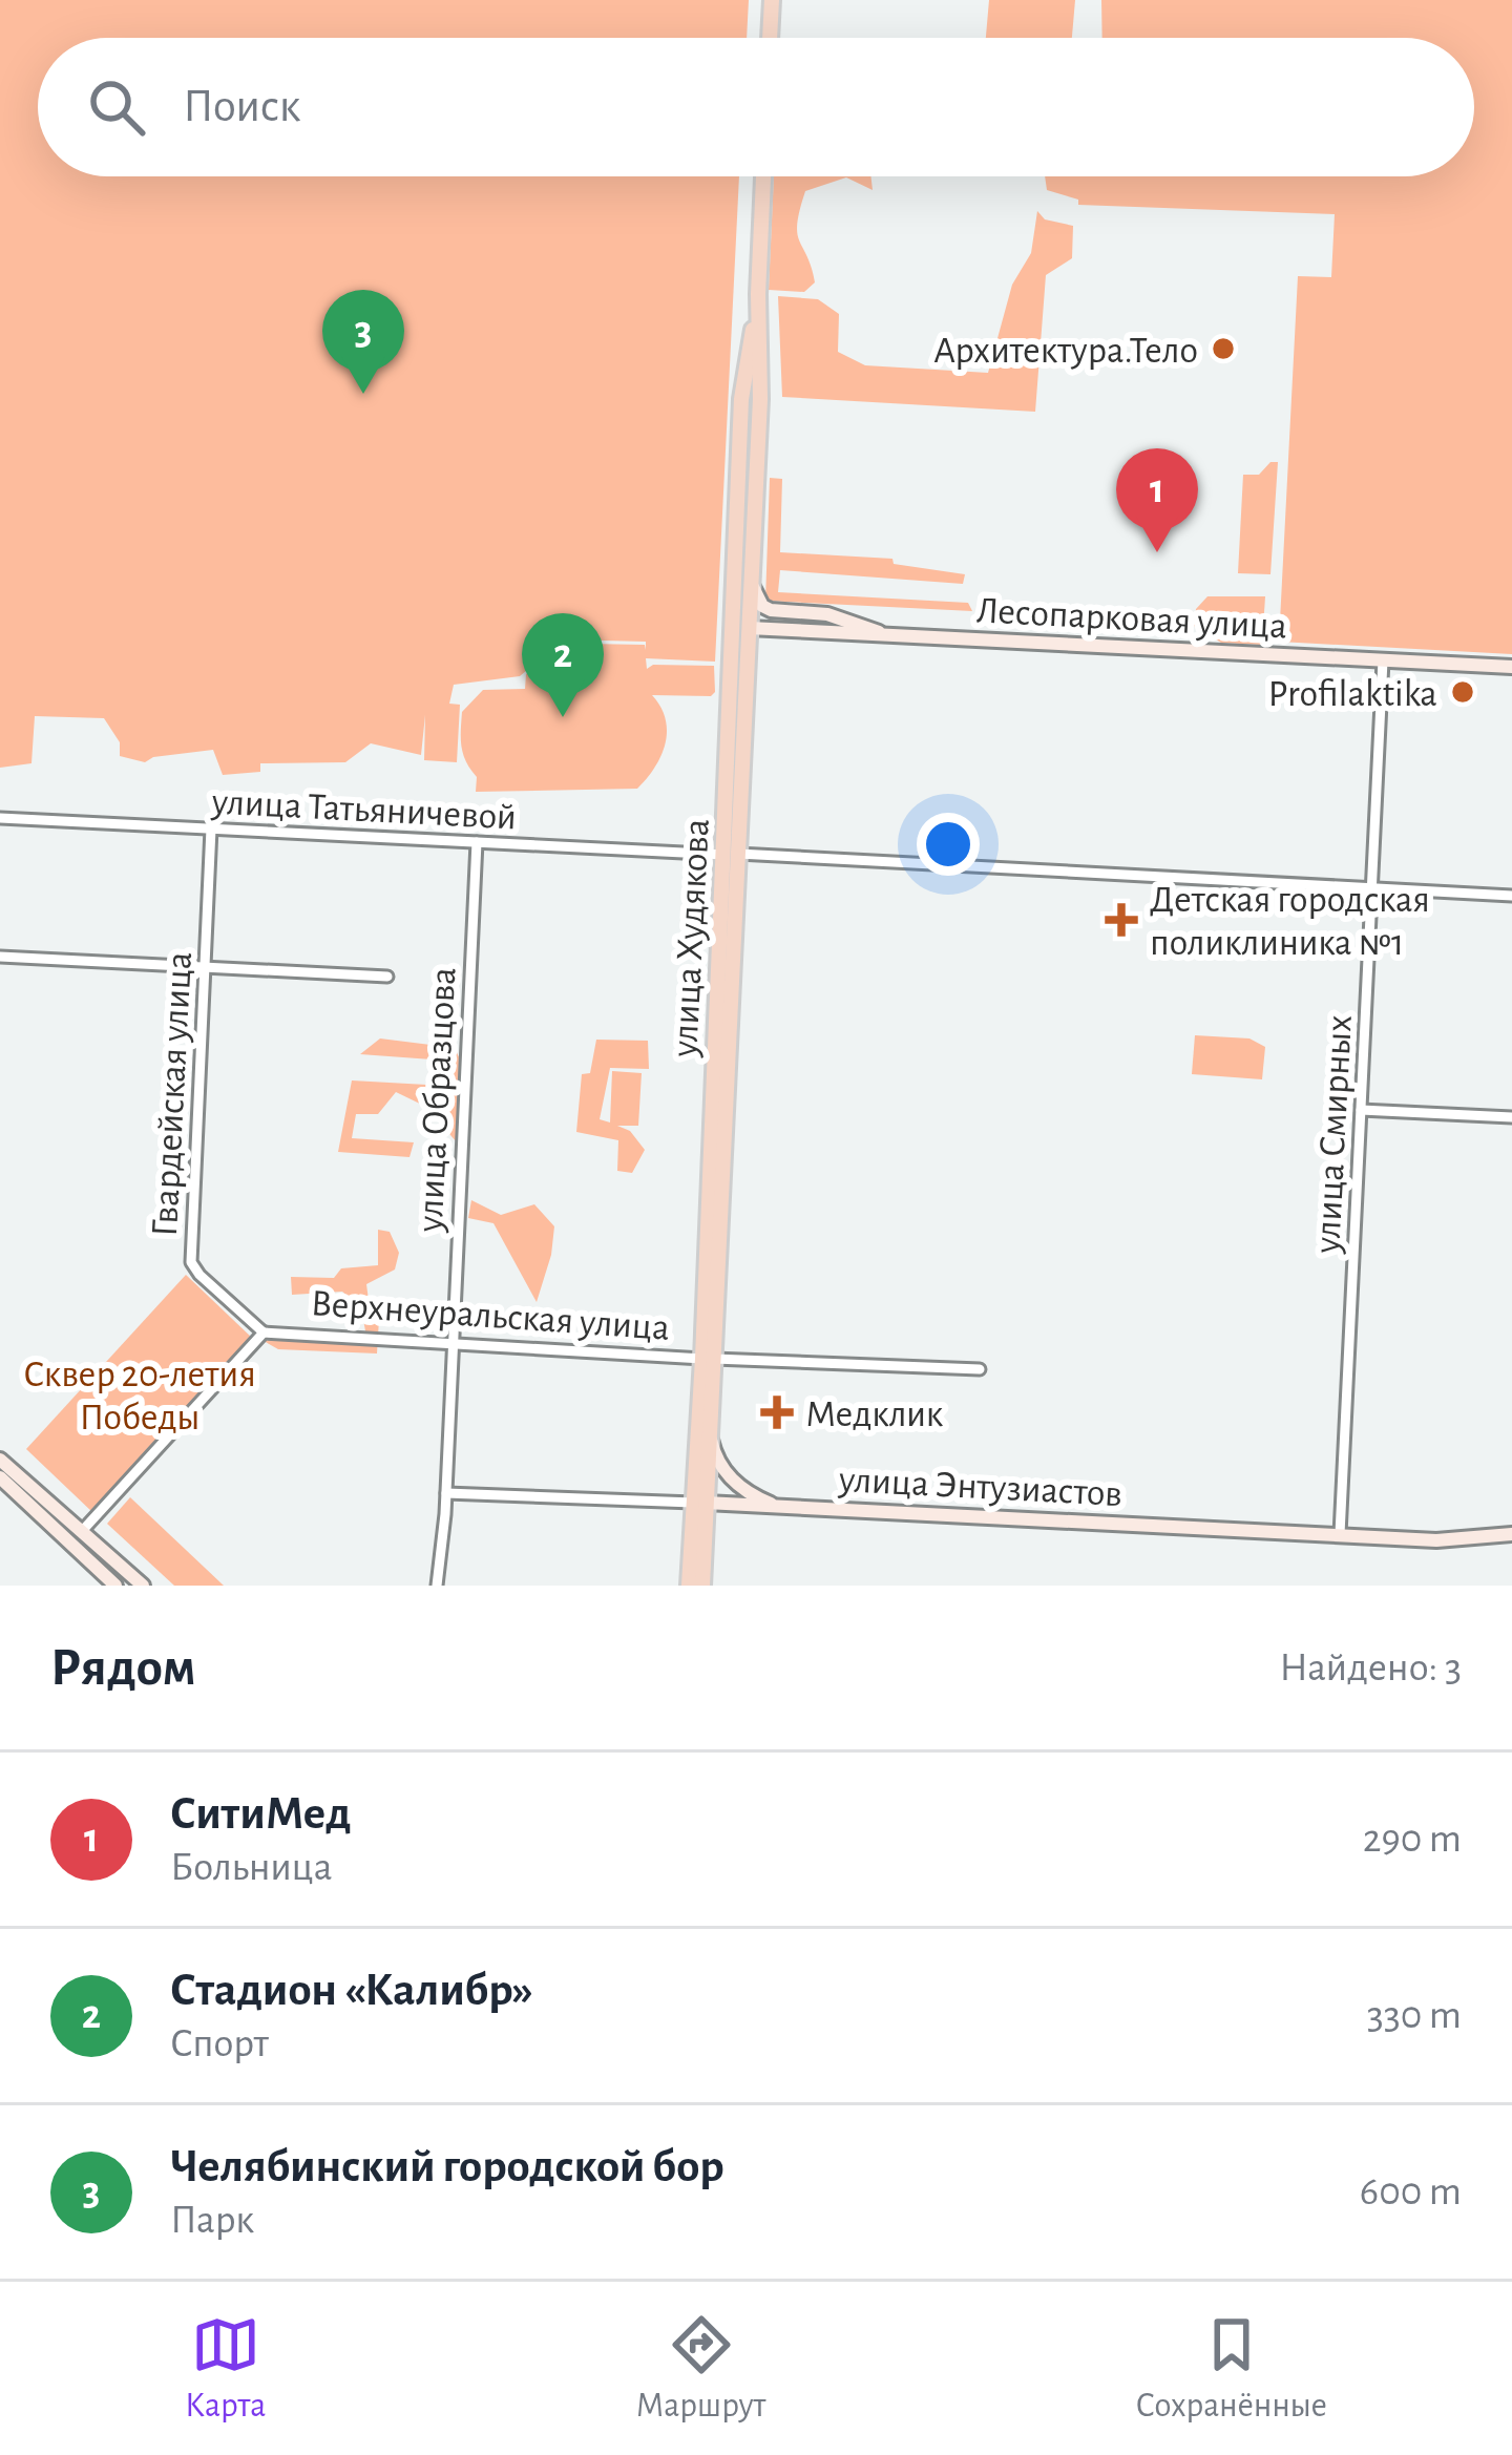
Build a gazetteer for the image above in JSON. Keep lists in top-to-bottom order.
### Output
{
  "streets": {
    "main road": ["Лесопарковая улица", "улица Худякова", "улица Энтузиастов"],
    "street": [
      "улица Татьяничевой",
      "Гвардейская улица",
      "улица Образцова",
      "улица Смирных",
      "Верхнеуральская улица"
    ]
  },
  "crossings": [
    ["Лесопарковая улица", "улица Худякова"],
    ["Лесопарковая улица", "улица Смирных"],
    ["улица Татьяничевой", "улица Худякова"],
    ["улица Татьяничевой", "Гвардейская улица"],
    ["улица Татьяничевой", "улица Образцова"],
    ["улица Татьяничевой", "улица Смирных"],
    ["улица Худякова", "Верхнеуральская улица"],
    ["улица Худякова", "улица Энтузиастов"],
    ["Гвардейская улица", "Верхнеуральская улица"],
    ["улица Образцова", "Верхнеуральская улица"],
    ["улица Образцова", "улица Энтузиастов"],
    ["улица Смирных", "улица Энтузиастов"]
  ],
  "parks": ["Сквер 20-летия Победы"],
  "places": {
    "other": ["Архитектура.Тело", "Profilaktika"],
    "health": ["Детская городская поликлиника №1", "Медклик"]
  },
  "page": {
    "search": "Поиск",
    "pins": ["3", "1", "2"],
    "heading": ["Рядом", "Найдено: 3"],
    "list": [
      {
        "mark": "1",
        "name": "СитиМед",
        "note": "Больница",
        "value": "290 m"
      },
      {
        "mark": "2",
        "name": "Стадион «Калибр»",
        "note": "Спорт",
        "value": "330 m"
      },
      {
        "mark": "3",
        "name": "Челябинский городской бор",
        "note": "Парк",
        "value": "600 m"
      }
    ],
    "nav": ["Карта", "Маршрут", "Сохранённые"]
  }
}
